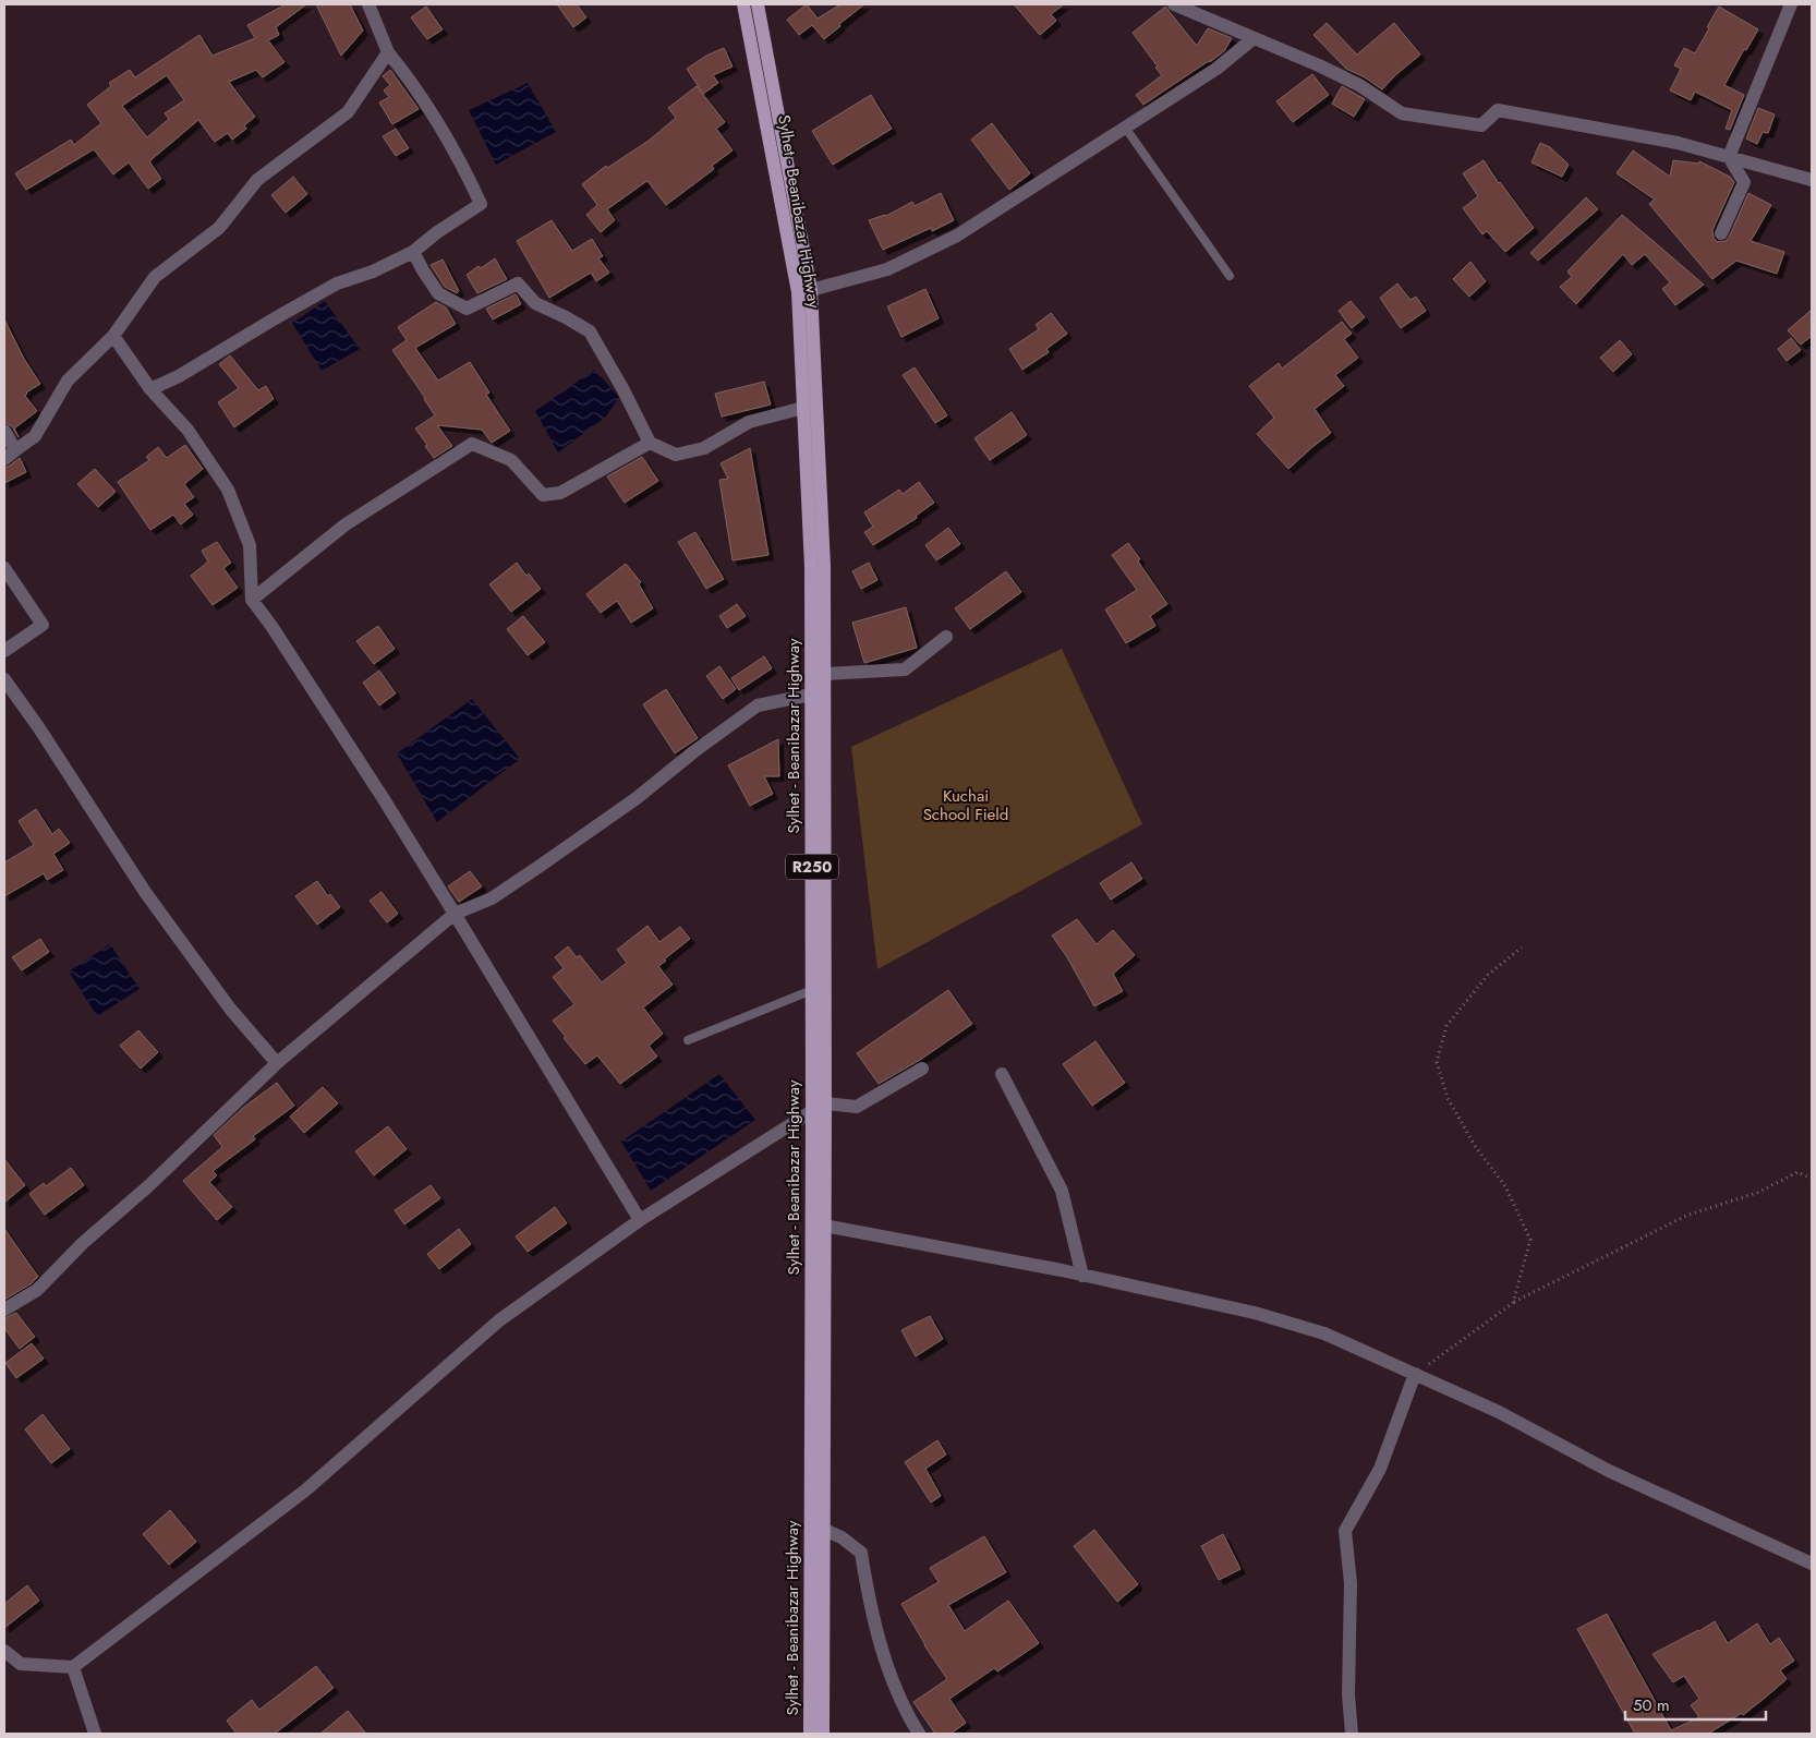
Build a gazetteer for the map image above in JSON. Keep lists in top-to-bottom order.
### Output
{
  "streets": {
    "main road": ["Sylhet - Beanibazar Highway", "R250"]
  },
  "parks": ["Kuchai School Field"],
  "scale_bar": "50 m"
}
